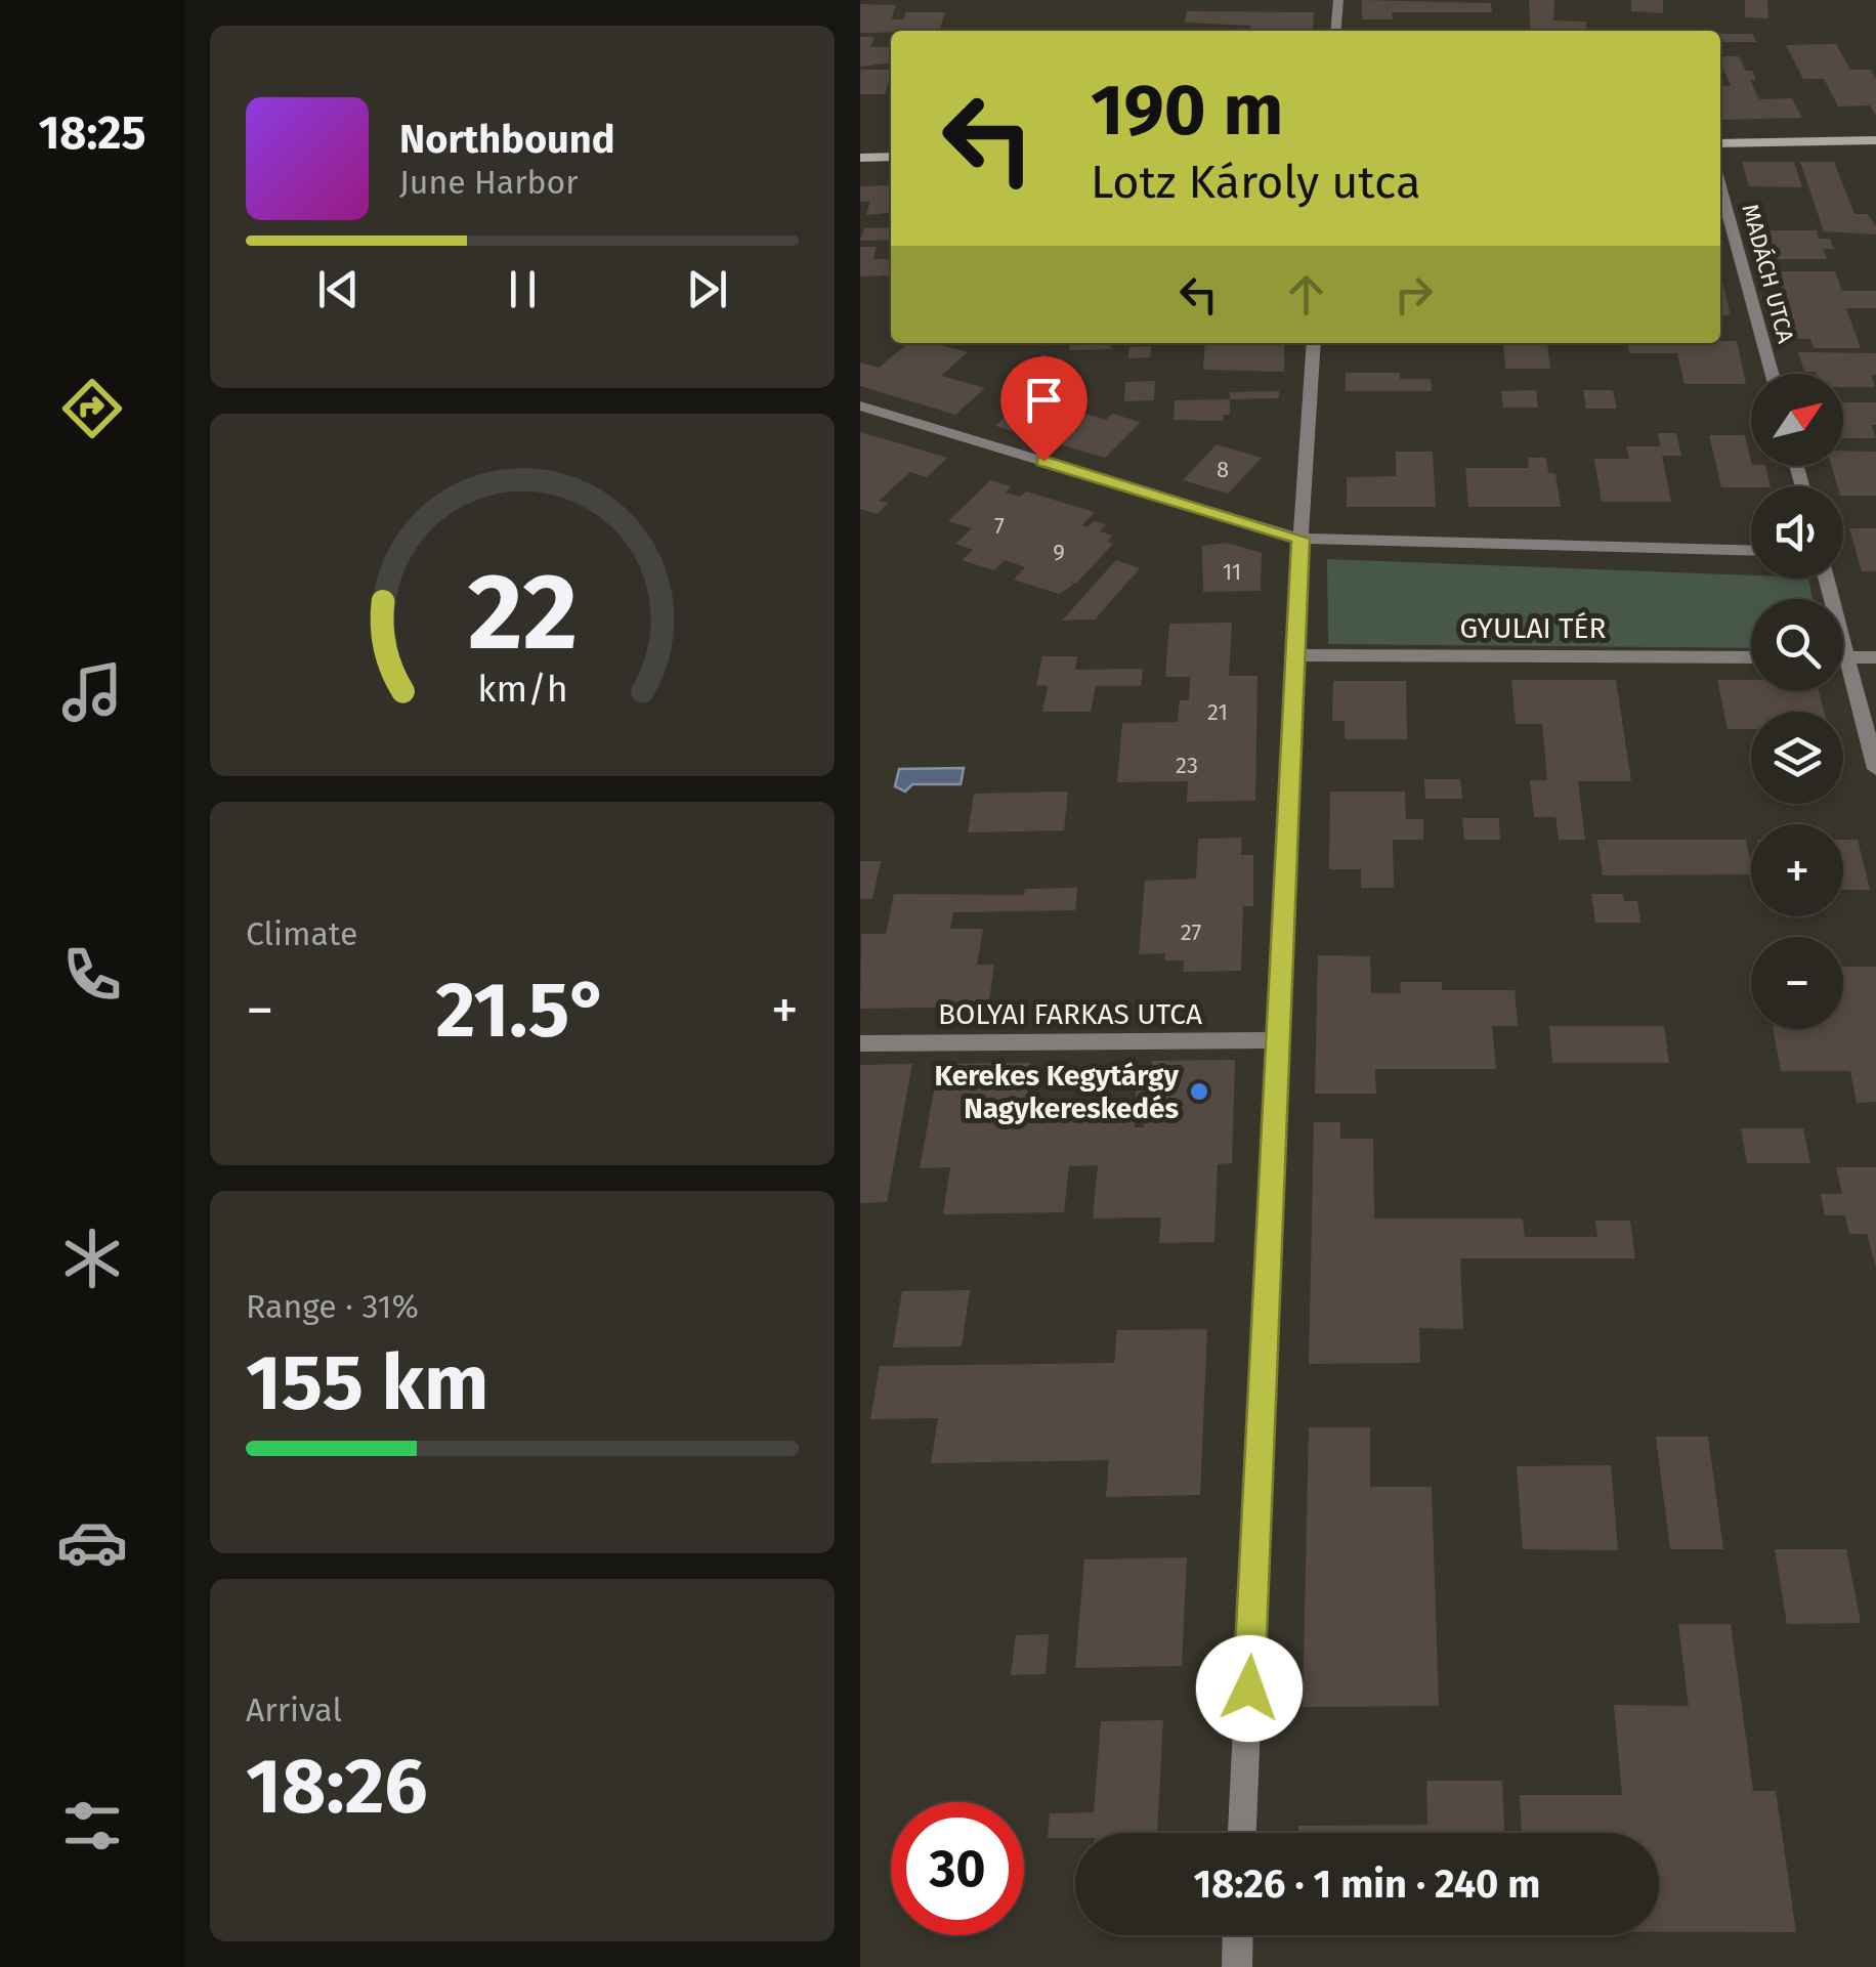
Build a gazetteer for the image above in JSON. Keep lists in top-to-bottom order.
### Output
{
  "streets": {
    "street": ["MADÁCH UTCA", "GYULAI TÉR", "BOLYAI FARKAS UTCA"]
  },
  "places": ["Kerekes Kegytárgy Nagykereskedés"],
  "house_numbers": [
    "8",
    "7",
    "9",
    "11",
    "21",
    "23",
    "27"
  ],
  "north": "top right",
  "page": {
    "tabs": "18:25",
    "turn": ["190 m", "Lotz Károly utca"],
    "song": ["Northbound", "June Harbor"],
    "map_buttons": ["+", "−"],
    "tile": [
      "Climate",
      ["Range · 31%", "155 km"],
      ["Arrival", "18:26"]
    ],
    "heat": ["−", "21.5°", "+"],
    "limit": "30",
    "trip": "18:26 · 1 min · 240 m",
    "gauge": ["22", "km/h"]
  }
}
